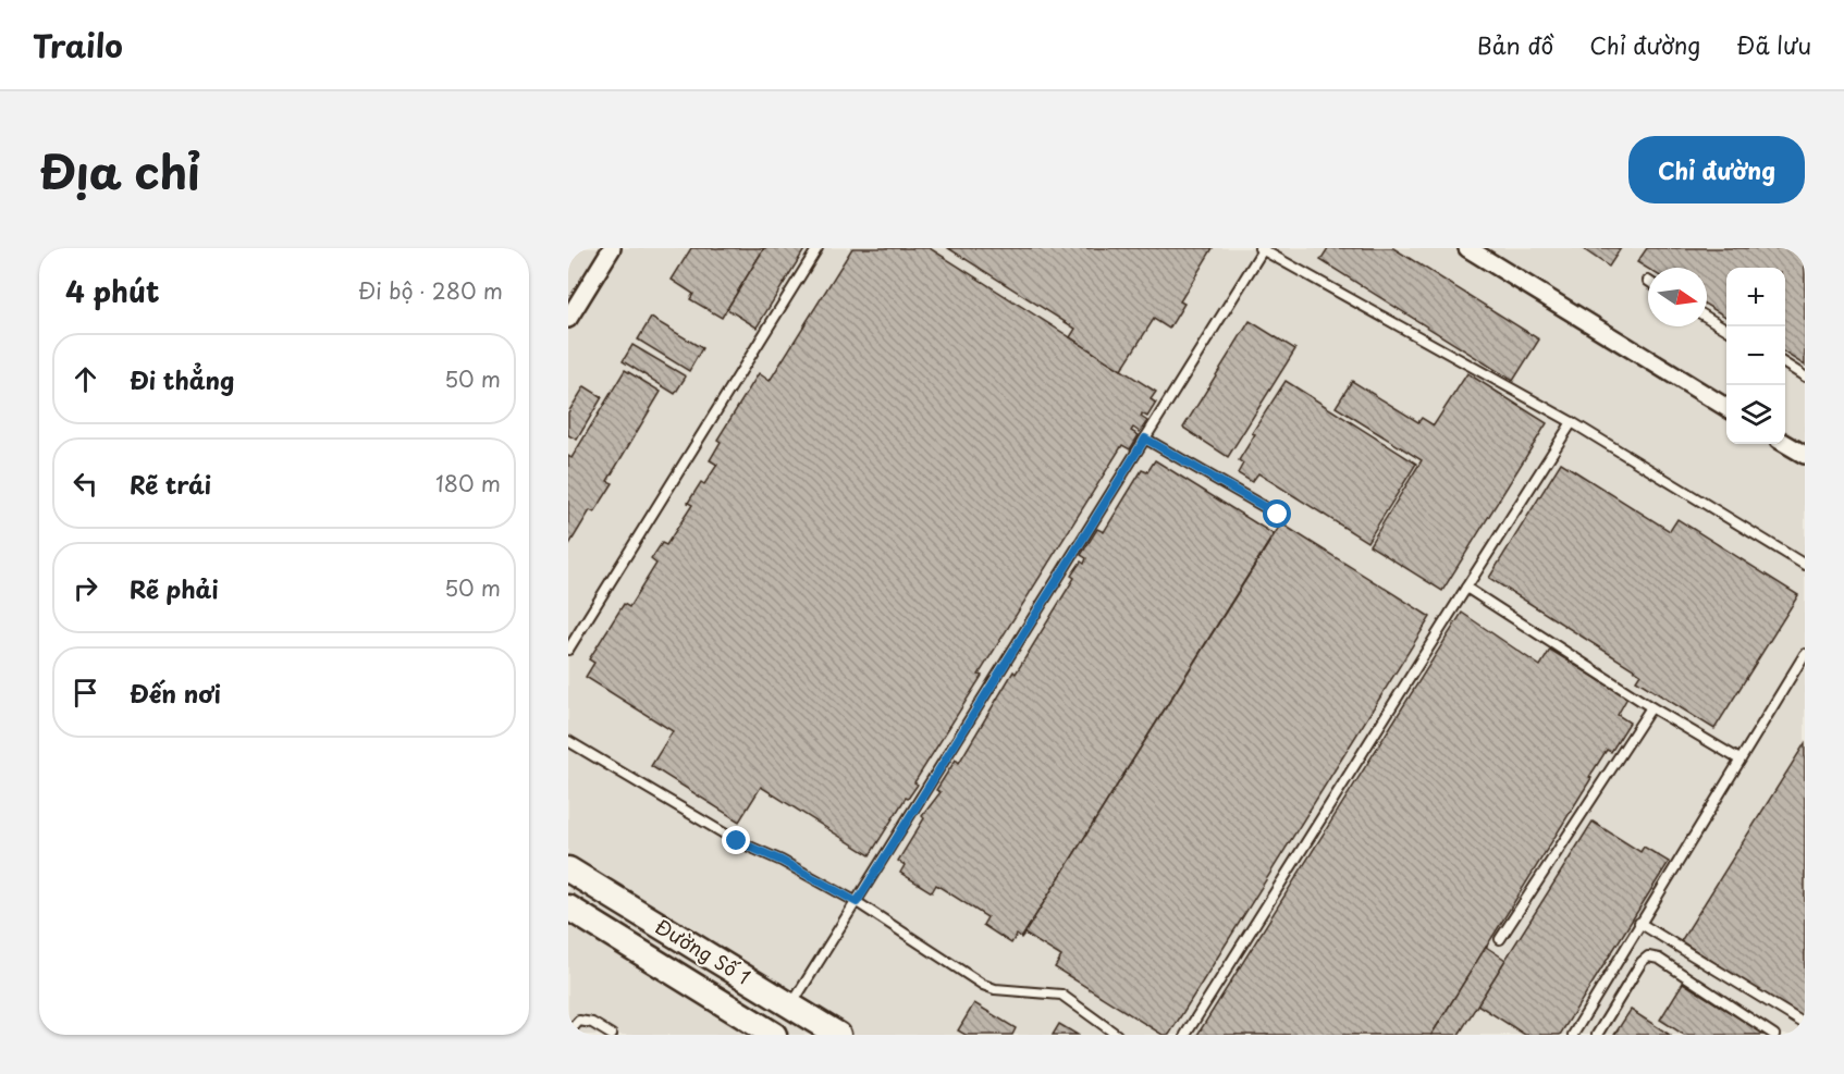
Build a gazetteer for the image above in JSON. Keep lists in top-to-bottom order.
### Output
{
  "streets": {
    "street": ["Đường Số 1"]
  },
  "north": "right",
  "page": {
    "header": "Trailo",
    "nav": ["Bản đồ", "Chỉ đường", "Đã lưu"],
    "title": "Địa chỉ",
    "buttons": "Chỉ đường",
    "heading": ["4 phút", "Đi bộ · 280 m"],
    "map_buttons": ["+", "−"],
    "list": [
      ["Đi thẳng", "50 m"],
      ["Rẽ trái", "180 m"],
      ["Rẽ phải", "50 m"],
      "Đến nơi"
    ]
  }
}
